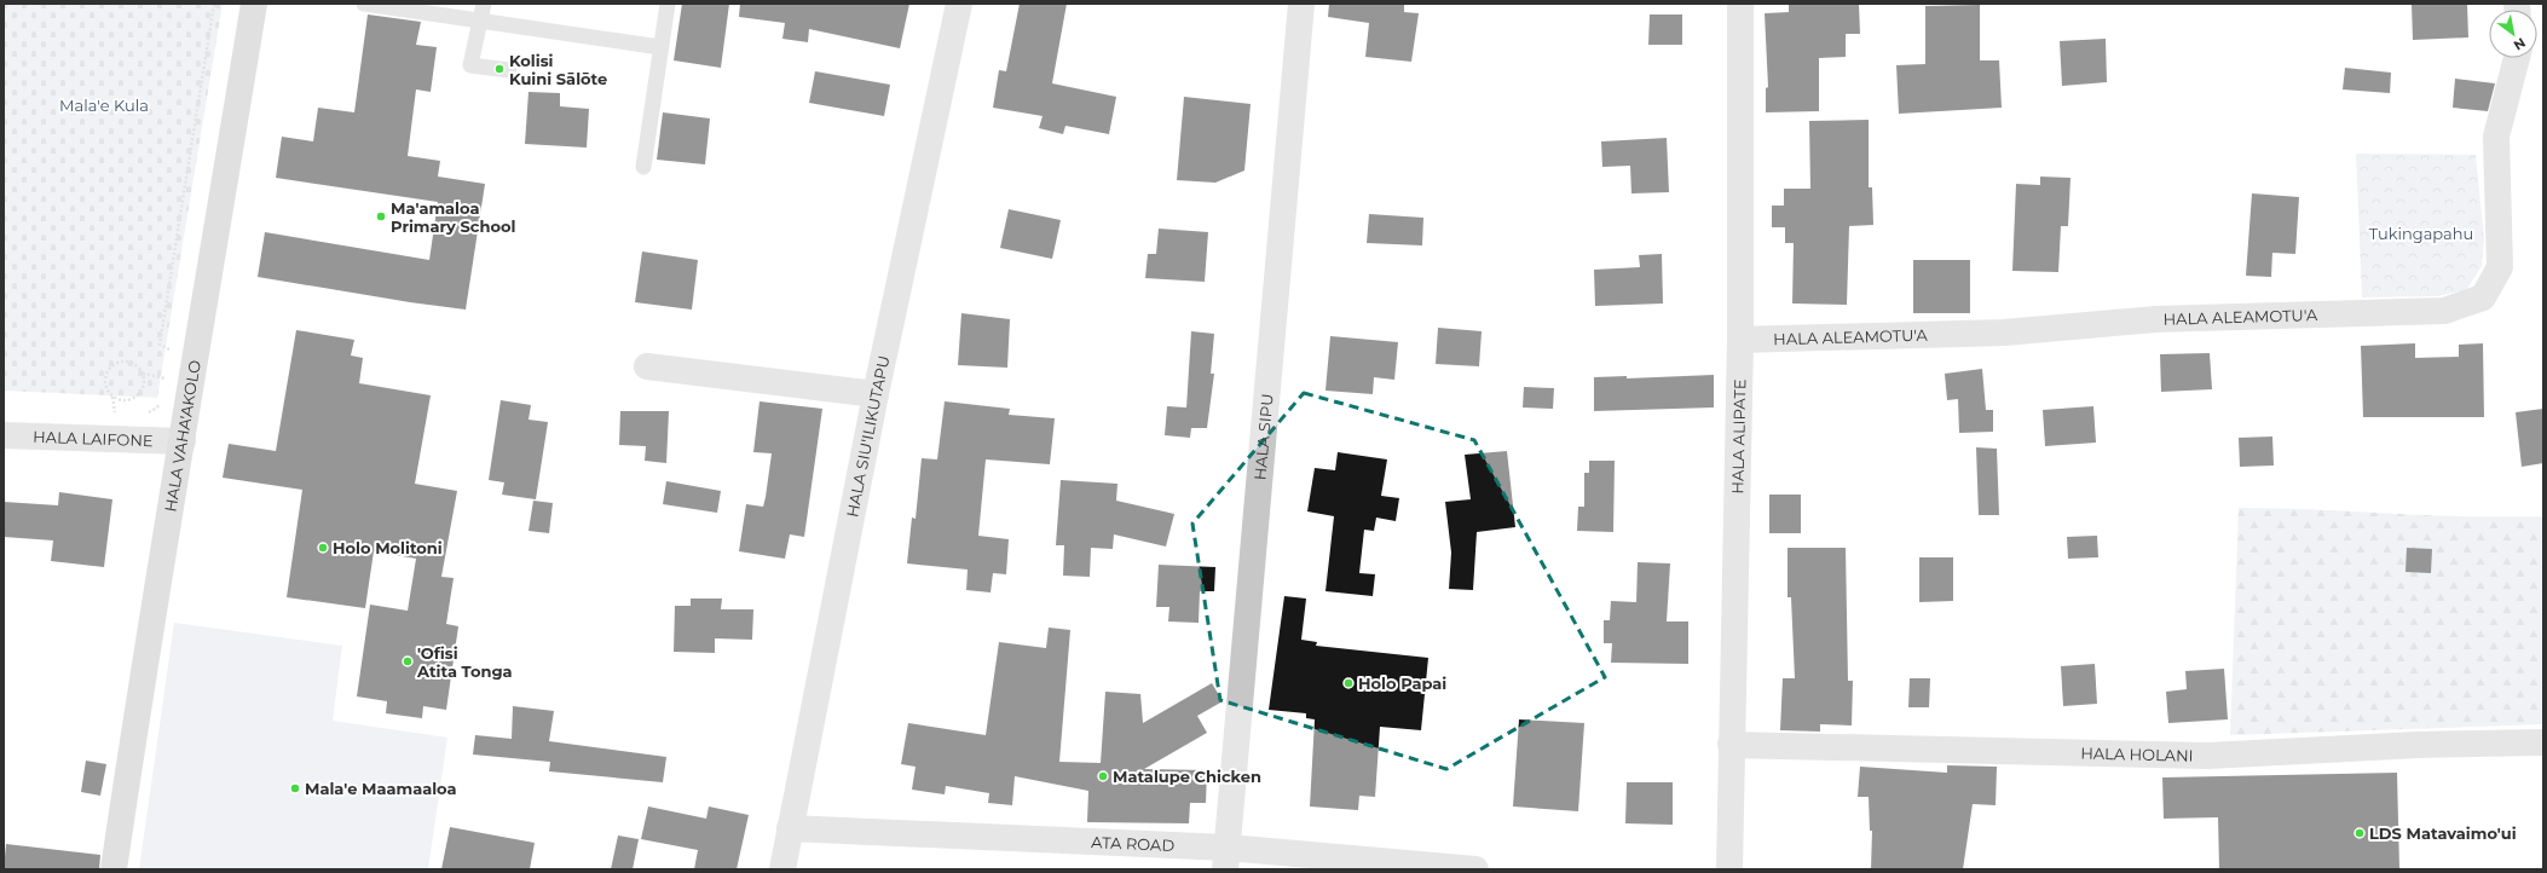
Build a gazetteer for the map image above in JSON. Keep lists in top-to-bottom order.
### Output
{
  "streets": {
    "main road": ["HALA VAHA'AKOLO"],
    "street": [
      "HALA ALEAMOTU'A",
      "HALA SIU'ILIKUTAPU",
      "HALA SIPU",
      "HALA ALIPATE",
      "HALA LAIFONE",
      "HALA HOLANI",
      "ATA ROAD"
    ]
  },
  "crossings": [
    ["HALA ALEAMOTU'A", "HALA ALIPATE"],
    ["HALA VAHA'AKOLO", "HALA LAIFONE"],
    ["HALA SIU'ILIKUTAPU", "ATA ROAD"],
    ["HALA SIPU", "ATA ROAD"],
    ["HALA ALIPATE", "HALA HOLANI"]
  ],
  "parks": ["Mala'e Kula", "Tukingapahu"],
  "places": [
    "Kolisi Kuini Sālōte",
    "Ma'amaloa Primary School",
    "Holo Molitoni",
    "'Ofisi Atita Tonga",
    "Holo Papai",
    "Matalupe Chicken",
    "Mala'e Maamaaloa",
    "LDS Matavaimo'ui"
  ],
  "north": "bottom right"
}
